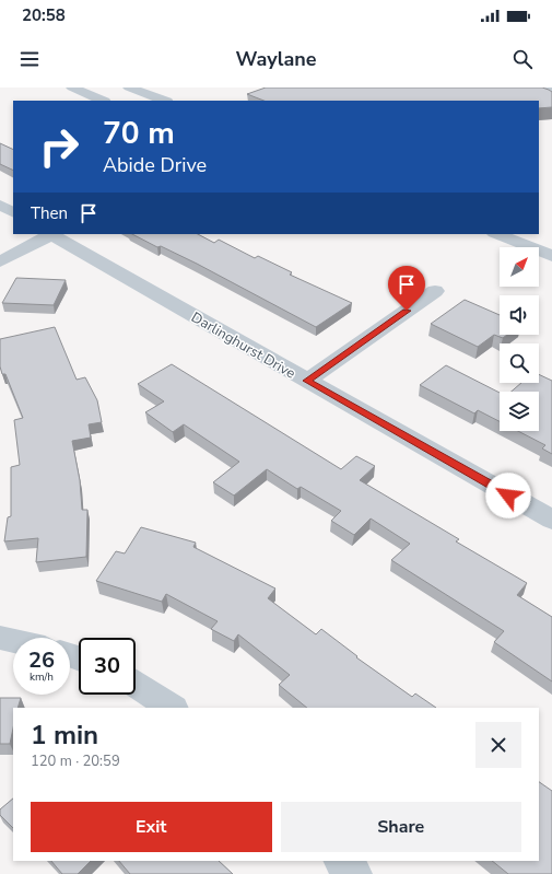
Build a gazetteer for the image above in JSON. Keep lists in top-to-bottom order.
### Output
{
  "streets": {
    "street": ["Darlinghurst Drive"]
  },
  "north": "top right",
  "page": {
    "status": "20:58",
    "header": "Waylane",
    "turn": ["70 m", "Abide Drive"],
    "then": "Then",
    "speed": "26 km/h",
    "limit": "30",
    "heading": ["1 min", "120 m · 20:59"],
    "buttons": ["Exit", "Share"]
  }
}
